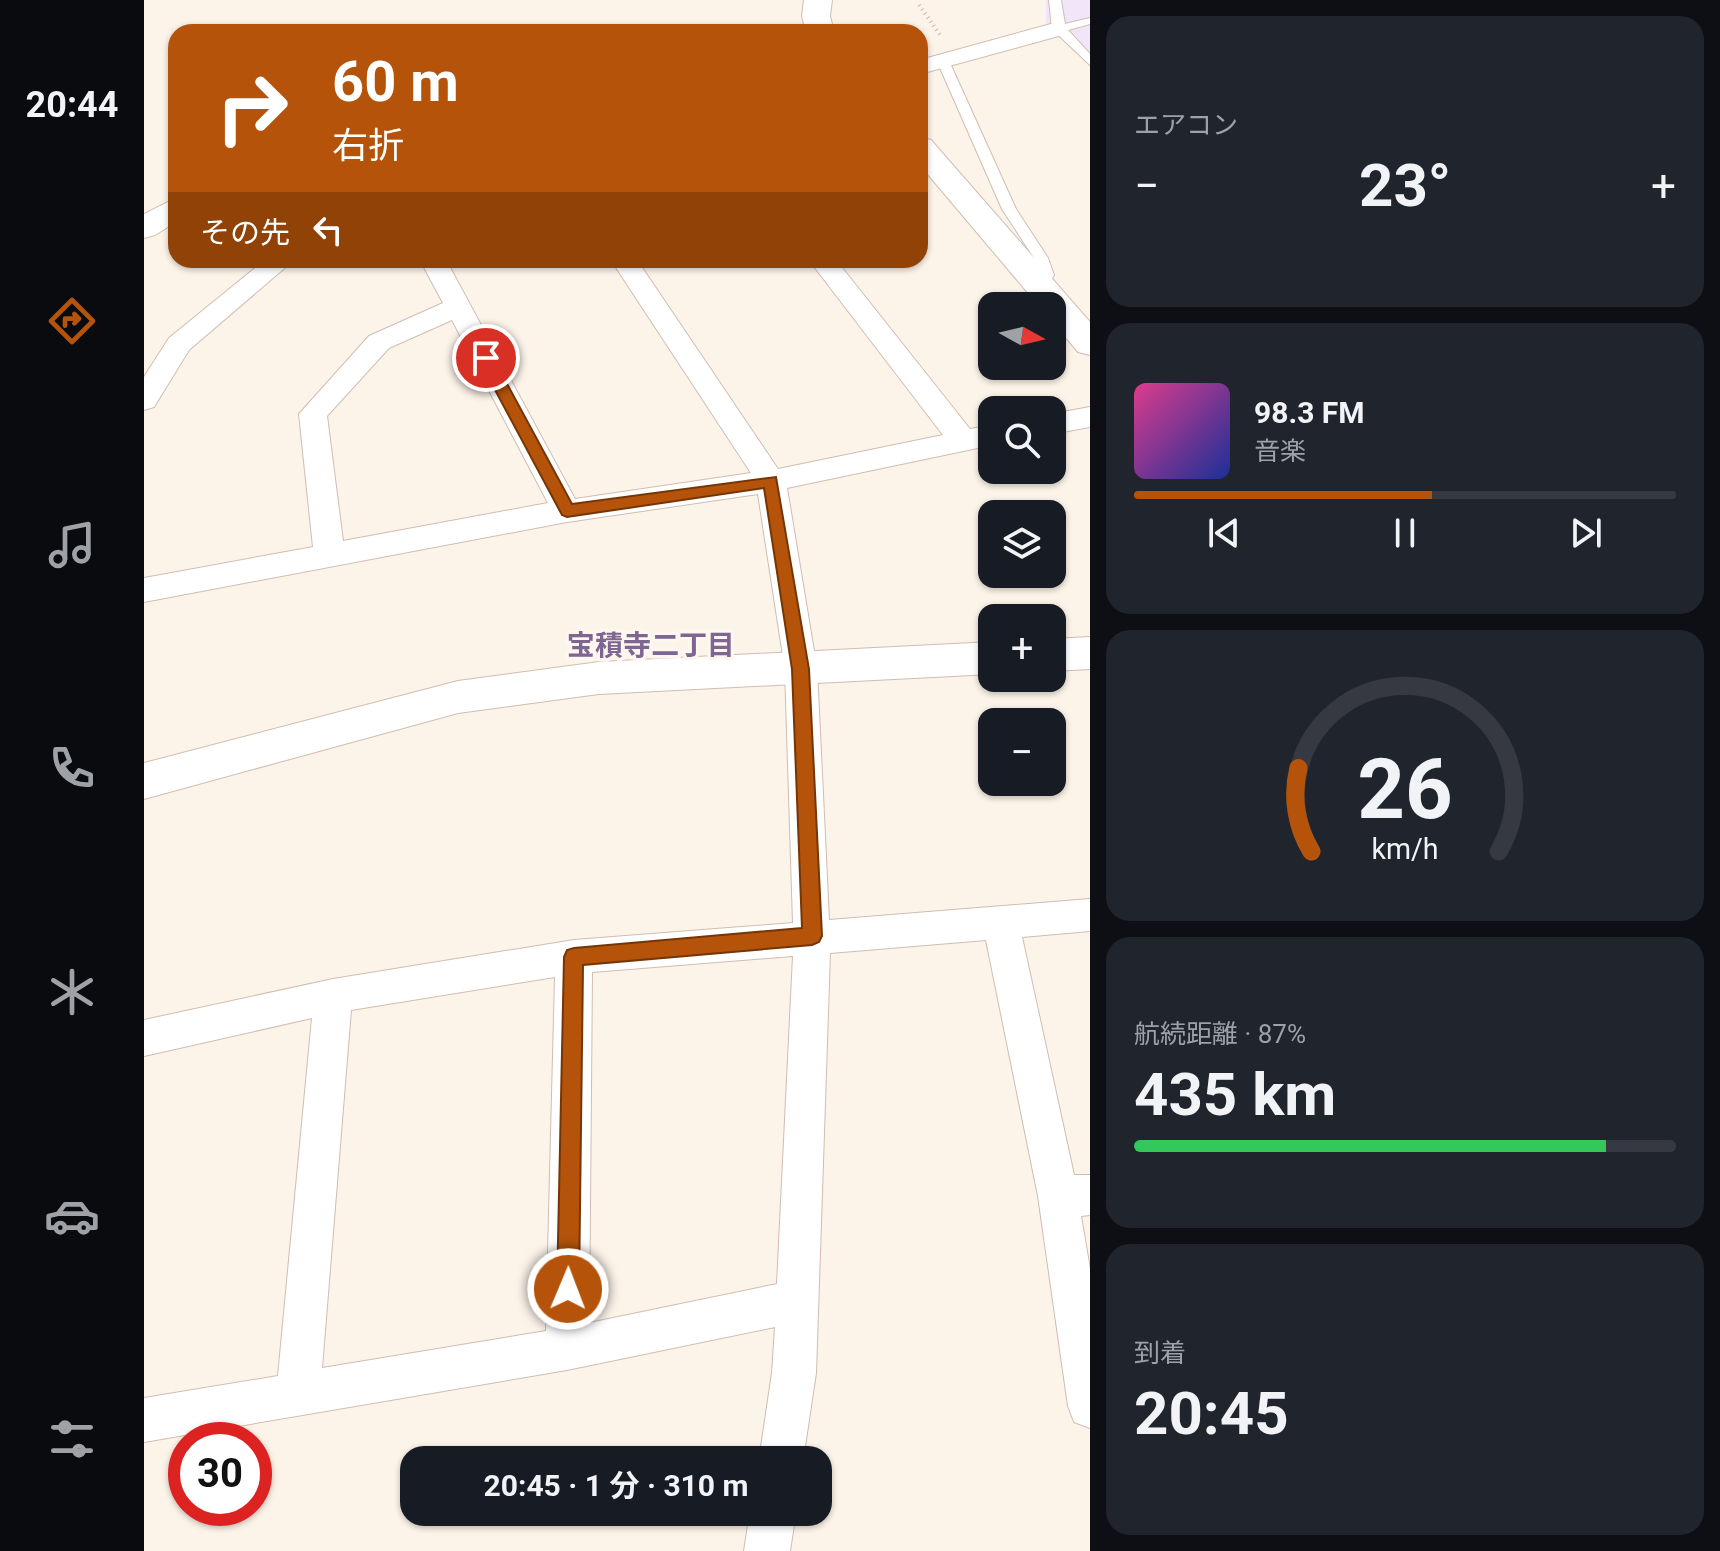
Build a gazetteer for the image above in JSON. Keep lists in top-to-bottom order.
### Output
{
  "districts": ["宝積寺二丁目"],
  "north": "right",
  "page": {
    "tabs": "20:44",
    "tile": [
      "エアコン",
      ["航続距離 · 87%", "435 km"],
      ["到着", "20:45"]
    ],
    "turn": ["60 m", "右折"],
    "heat": ["−", "23°", "+"],
    "then": "その先",
    "map_buttons": ["+", "−"],
    "song": ["98.3 FM", "音楽"],
    "limit": "30",
    "trip": "20:45 · 1 分 · 310 m",
    "gauge": ["26", "km/h"]
  }
}
